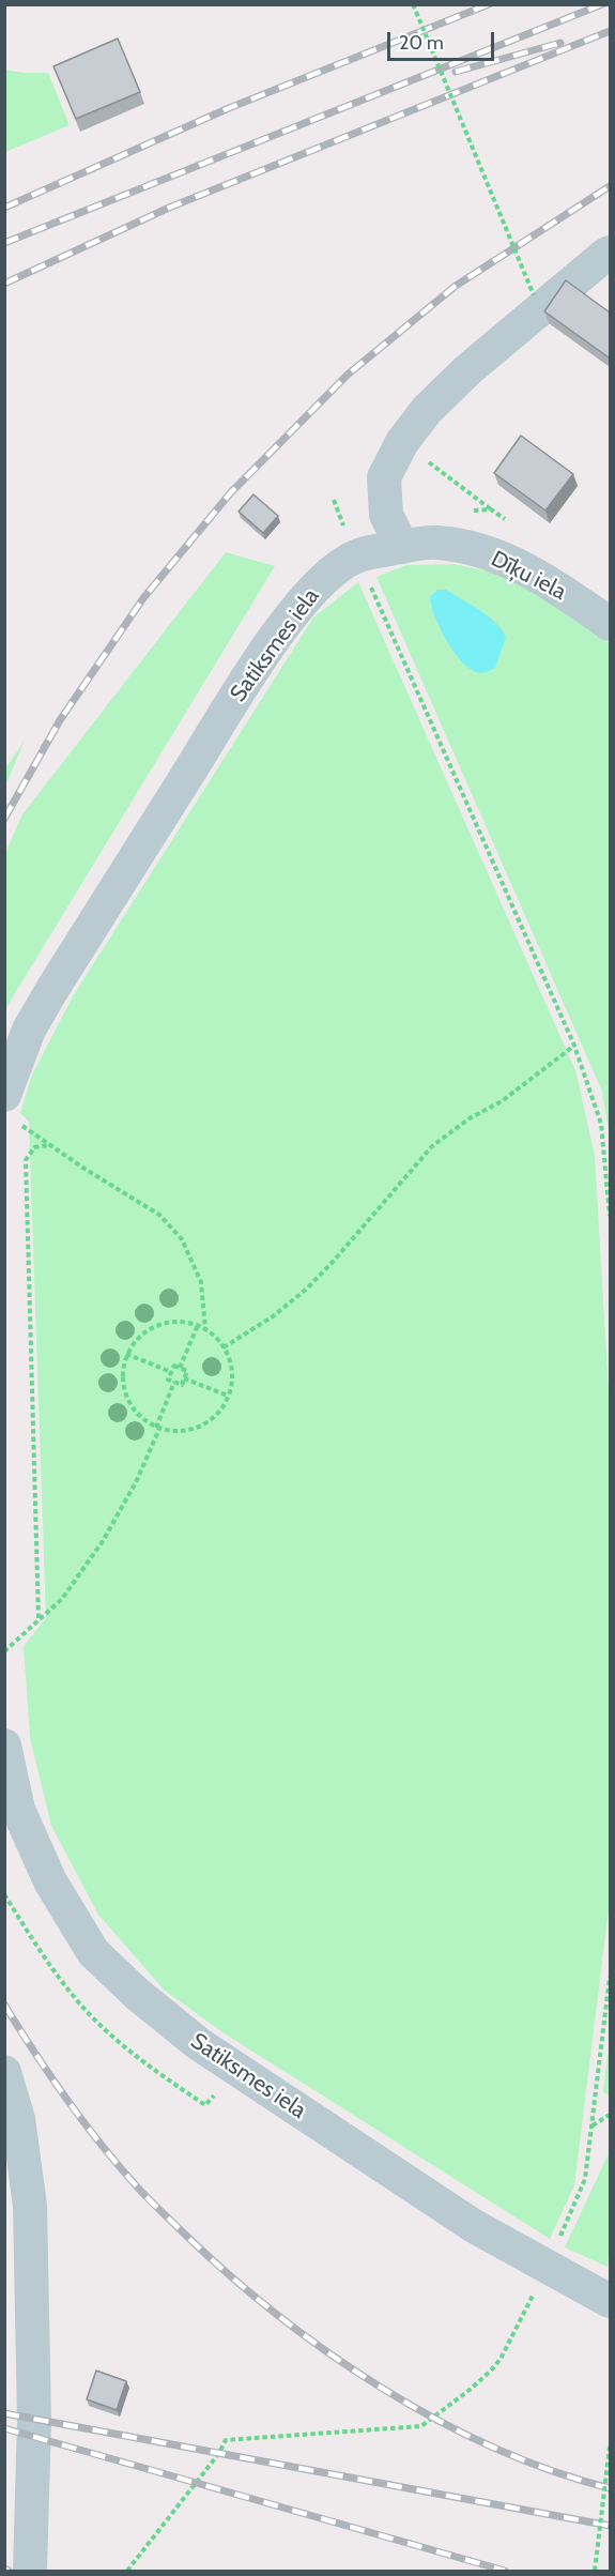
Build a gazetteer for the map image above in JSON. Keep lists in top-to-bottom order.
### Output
{
  "streets": {
    "street": ["Dīķu iela", "Satiksmes iela"]
  },
  "crossings": [
    ["Dīķu iela", "Satiksmes iela"]
  ],
  "scale_bar": "20 m"
}
